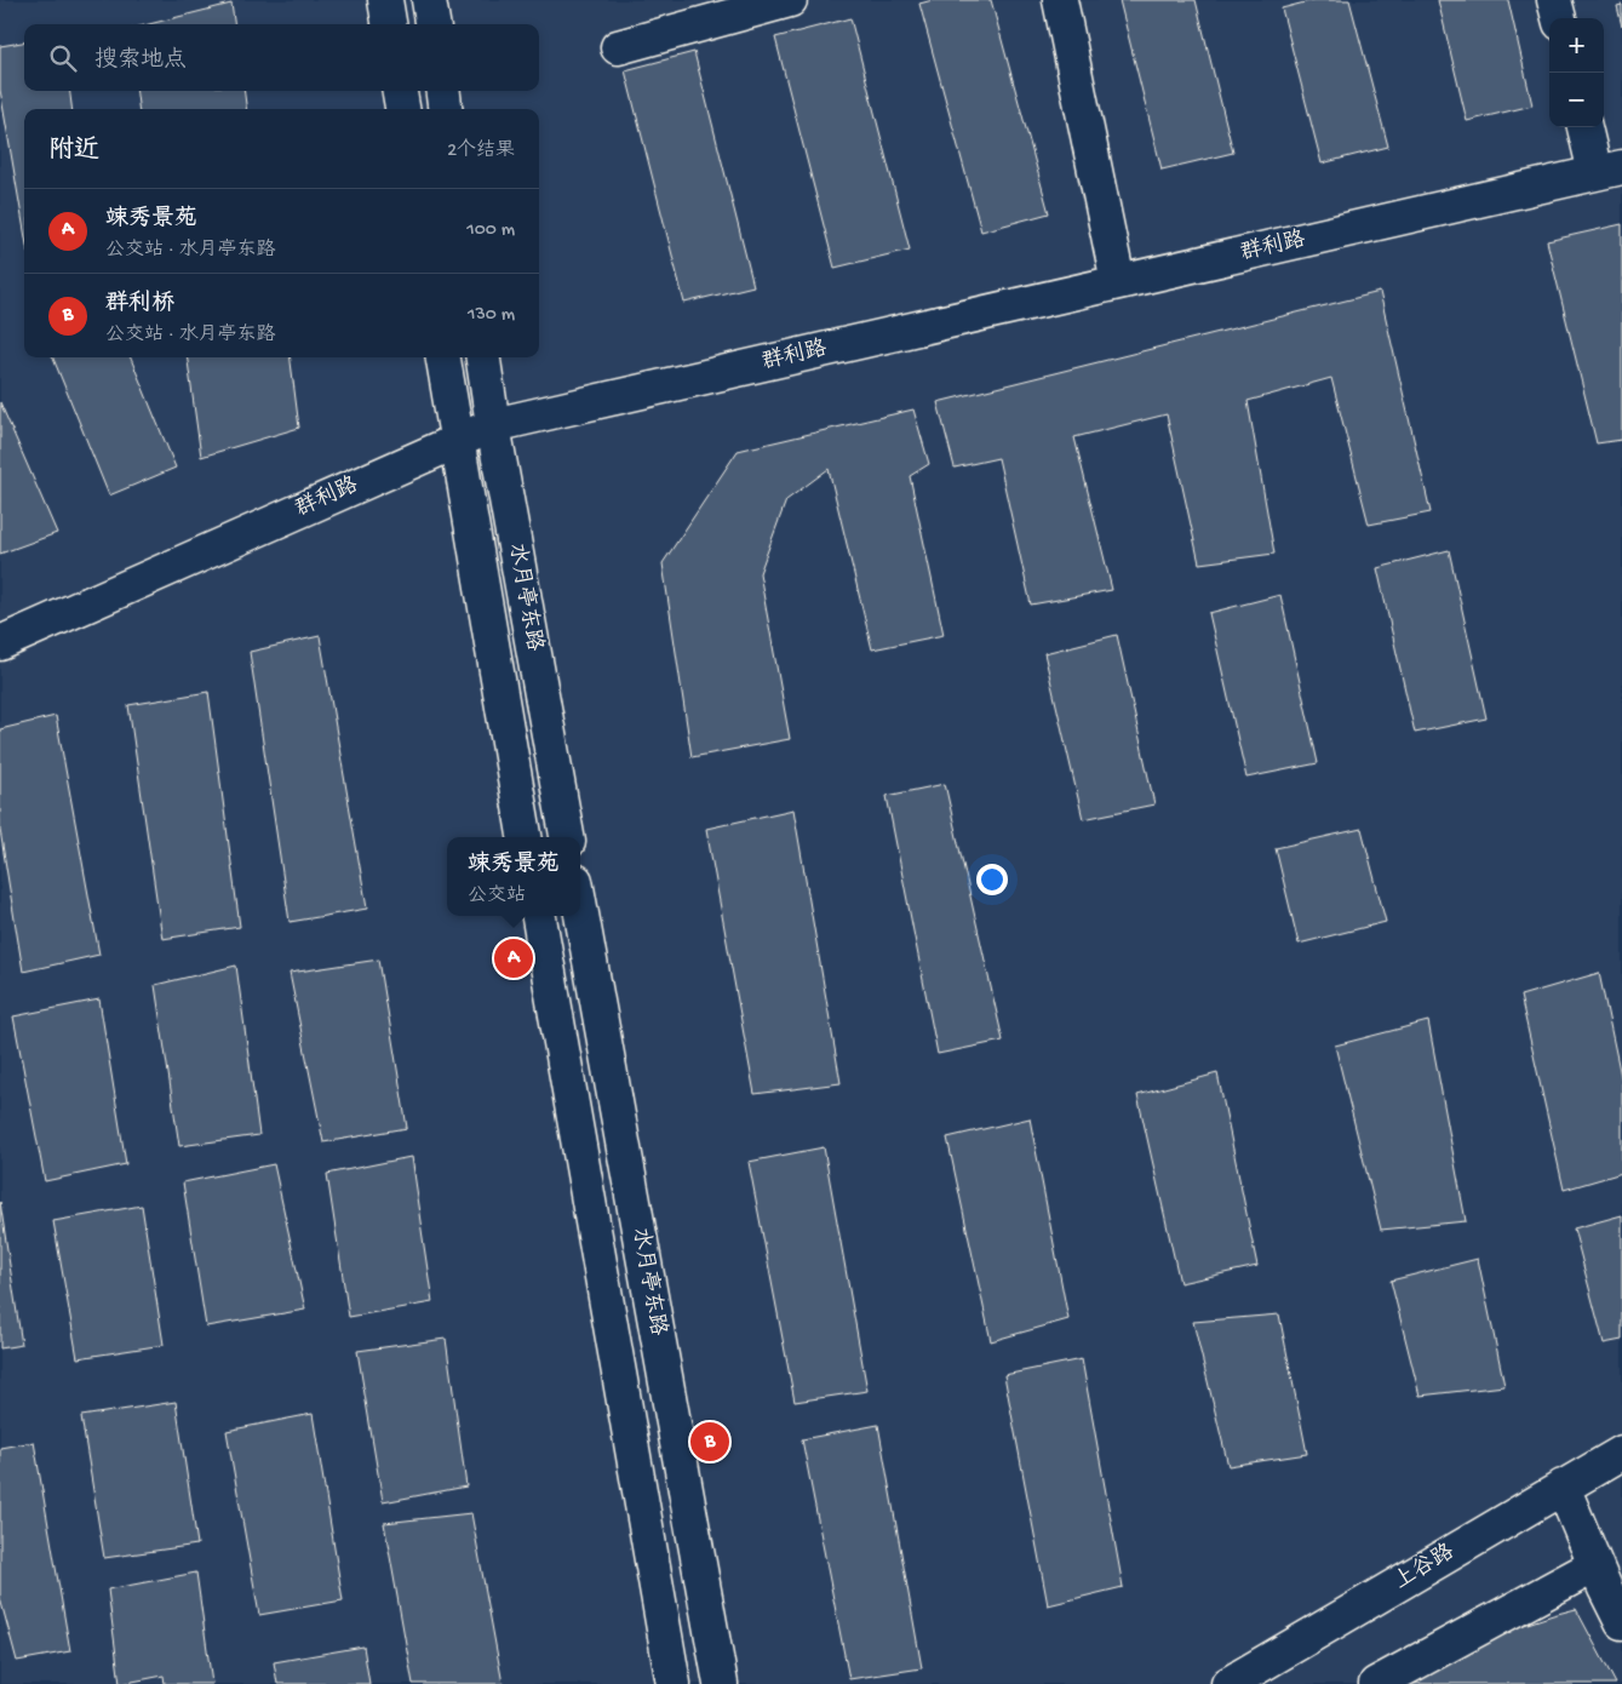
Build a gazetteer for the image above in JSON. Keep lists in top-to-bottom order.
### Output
{
  "streets": {
    "main road": ["群利路", "水月亭东路", "上谷路"]
  },
  "crossings": [
    ["群利路", "水月亭东路"]
  ],
  "page": {
    "map_buttons": ["+", "−"],
    "search": "搜索地点",
    "heading": ["附近", "2个结果"],
    "list": [
      {
        "mark": "A",
        "name": "竦秀景苑",
        "note": "公交站 · 水月亭东路",
        "value": "100 m"
      },
      {
        "mark": "B",
        "name": "群利桥",
        "note": "公交站 · 水月亭东路",
        "value": "130 m"
      }
    ],
    "popup": ["竦秀景苑", "公交站"],
    "pins": ["A", "B"]
  }
}
